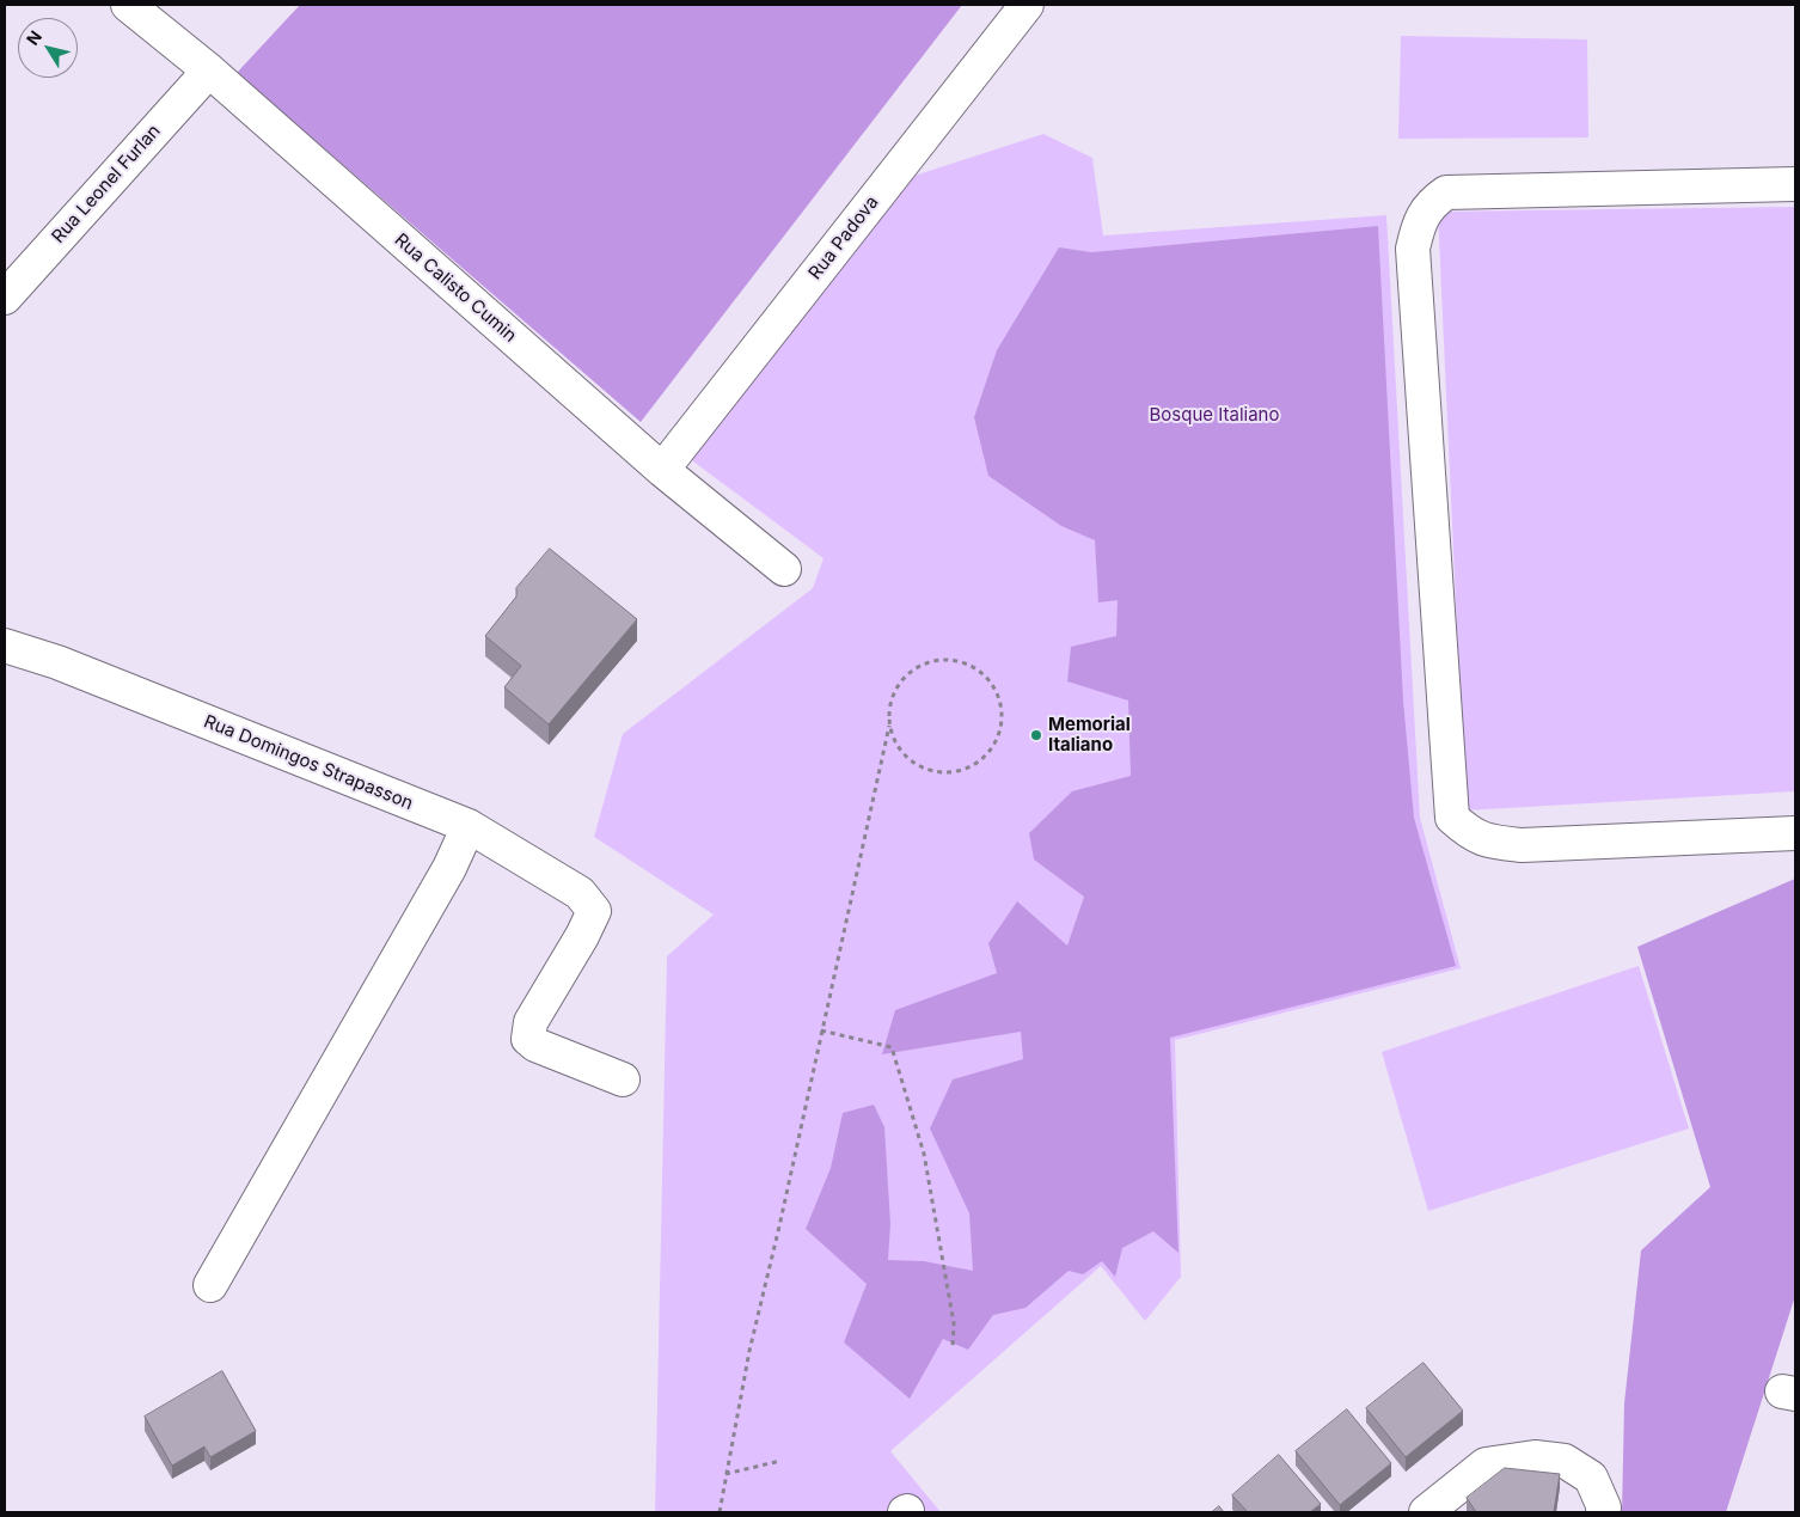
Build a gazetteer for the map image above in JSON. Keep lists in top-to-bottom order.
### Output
{
  "streets": {
    "street": [
      "Rua Leonel Furlan",
      "Rua Padova",
      "Rua Calisto Cumin",
      "Rua Domingos Strapasson"
    ]
  },
  "crossings": [
    ["Rua Leonel Furlan", "Rua Calisto Cumin"],
    ["Rua Padova", "Rua Calisto Cumin"]
  ],
  "parks": ["Bosque Italiano"],
  "places": ["Memorial Italiano"],
  "north": "top left"
}
